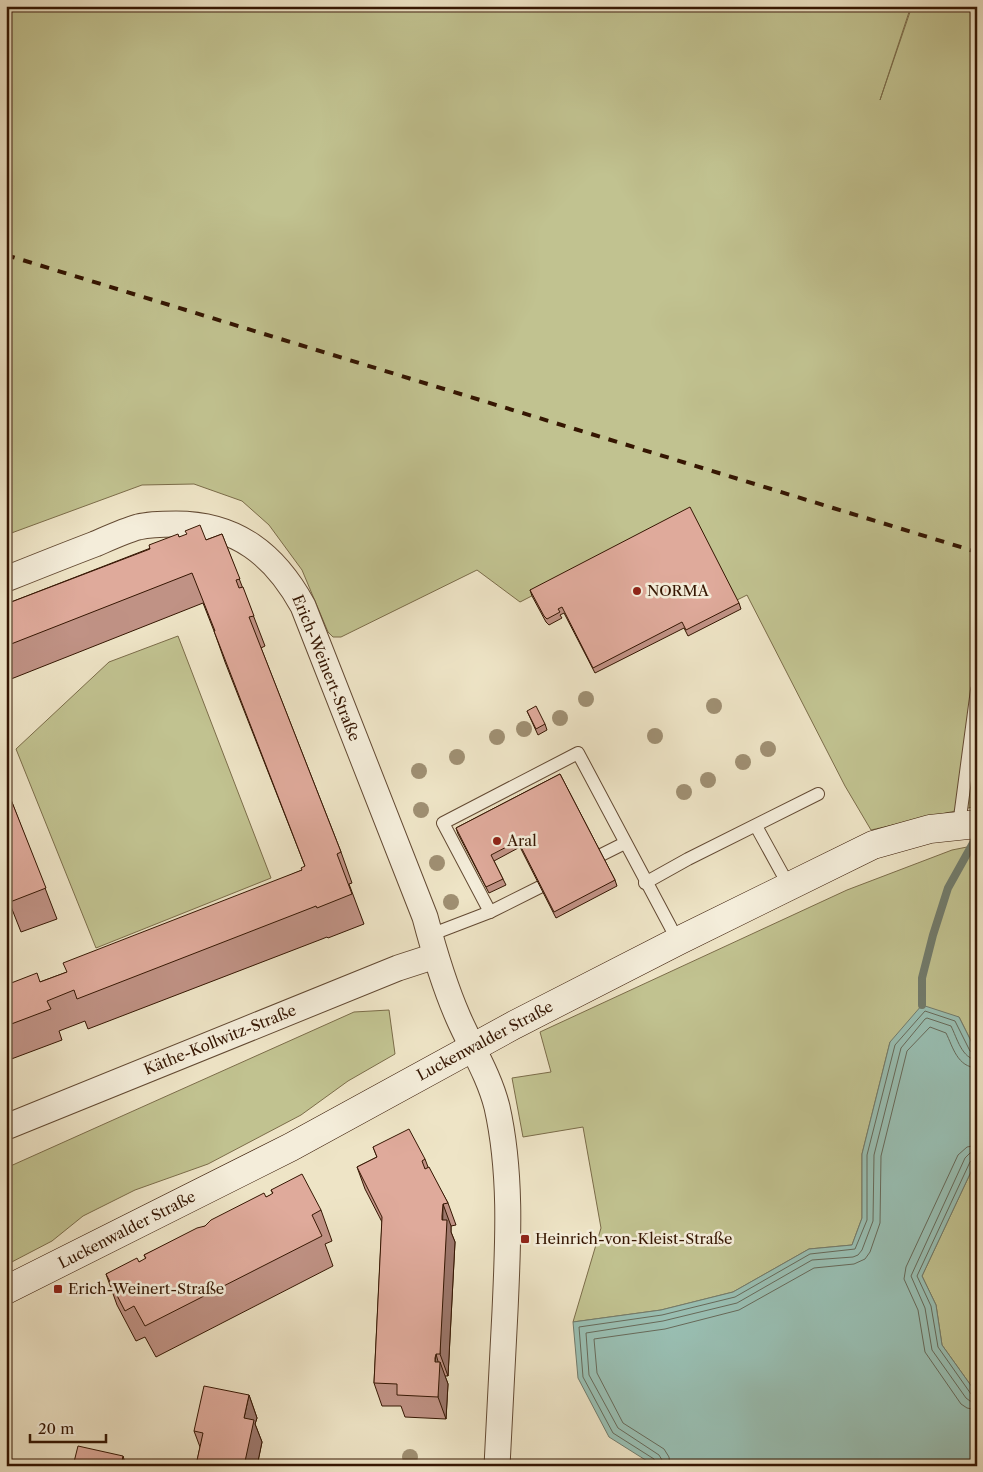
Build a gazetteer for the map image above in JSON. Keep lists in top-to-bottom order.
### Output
{
  "streets": {
    "main road": ["Luckenwalder Straße"],
    "street": ["Erich-Weinert-Straße", "Käthe-Kollwitz-Straße"]
  },
  "crossings": [
    ["Erich-Weinert-Straße", "Käthe-Kollwitz-Straße"],
    ["Erich-Weinert-Straße", "Luckenwalder Straße"]
  ],
  "places": {
    "other": ["NORMA", "Aral"],
    "transit": ["Heinrich-von-Kleist-Straße", "Erich-Weinert-Straße"]
  },
  "scale_bar": "20 m"
}
